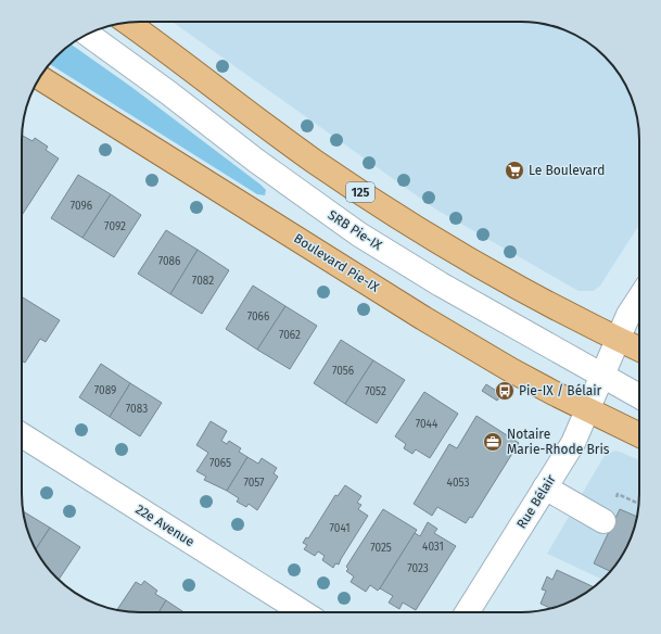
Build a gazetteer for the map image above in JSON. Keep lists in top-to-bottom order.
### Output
{
  "streets": {
    "main road": ["125", "Boulevard Pie-IX"],
    "street": ["SRB Pie-IX", "Rue Bélair", "22e Avenue"]
  },
  "crossings": [
    ["125", "Rue Bélair"],
    ["SRB Pie-IX", "Rue Bélair"],
    ["Boulevard Pie-IX", "Rue Bélair"]
  ],
  "places": {
    "supermarket": ["Le Boulevard"],
    "bus stop": ["Pie-IX / Bélair"],
    "office": ["Notaire Marie-Rhode Bris"]
  },
  "house_numbers": [
    "7096",
    "7092",
    "7086",
    "7082",
    "7066",
    "7062",
    "7056",
    "7089",
    "7052",
    "7083",
    "7044",
    "7065",
    "7057",
    "4053",
    "7041",
    "4031",
    "7025",
    "7023"
  ]
}
